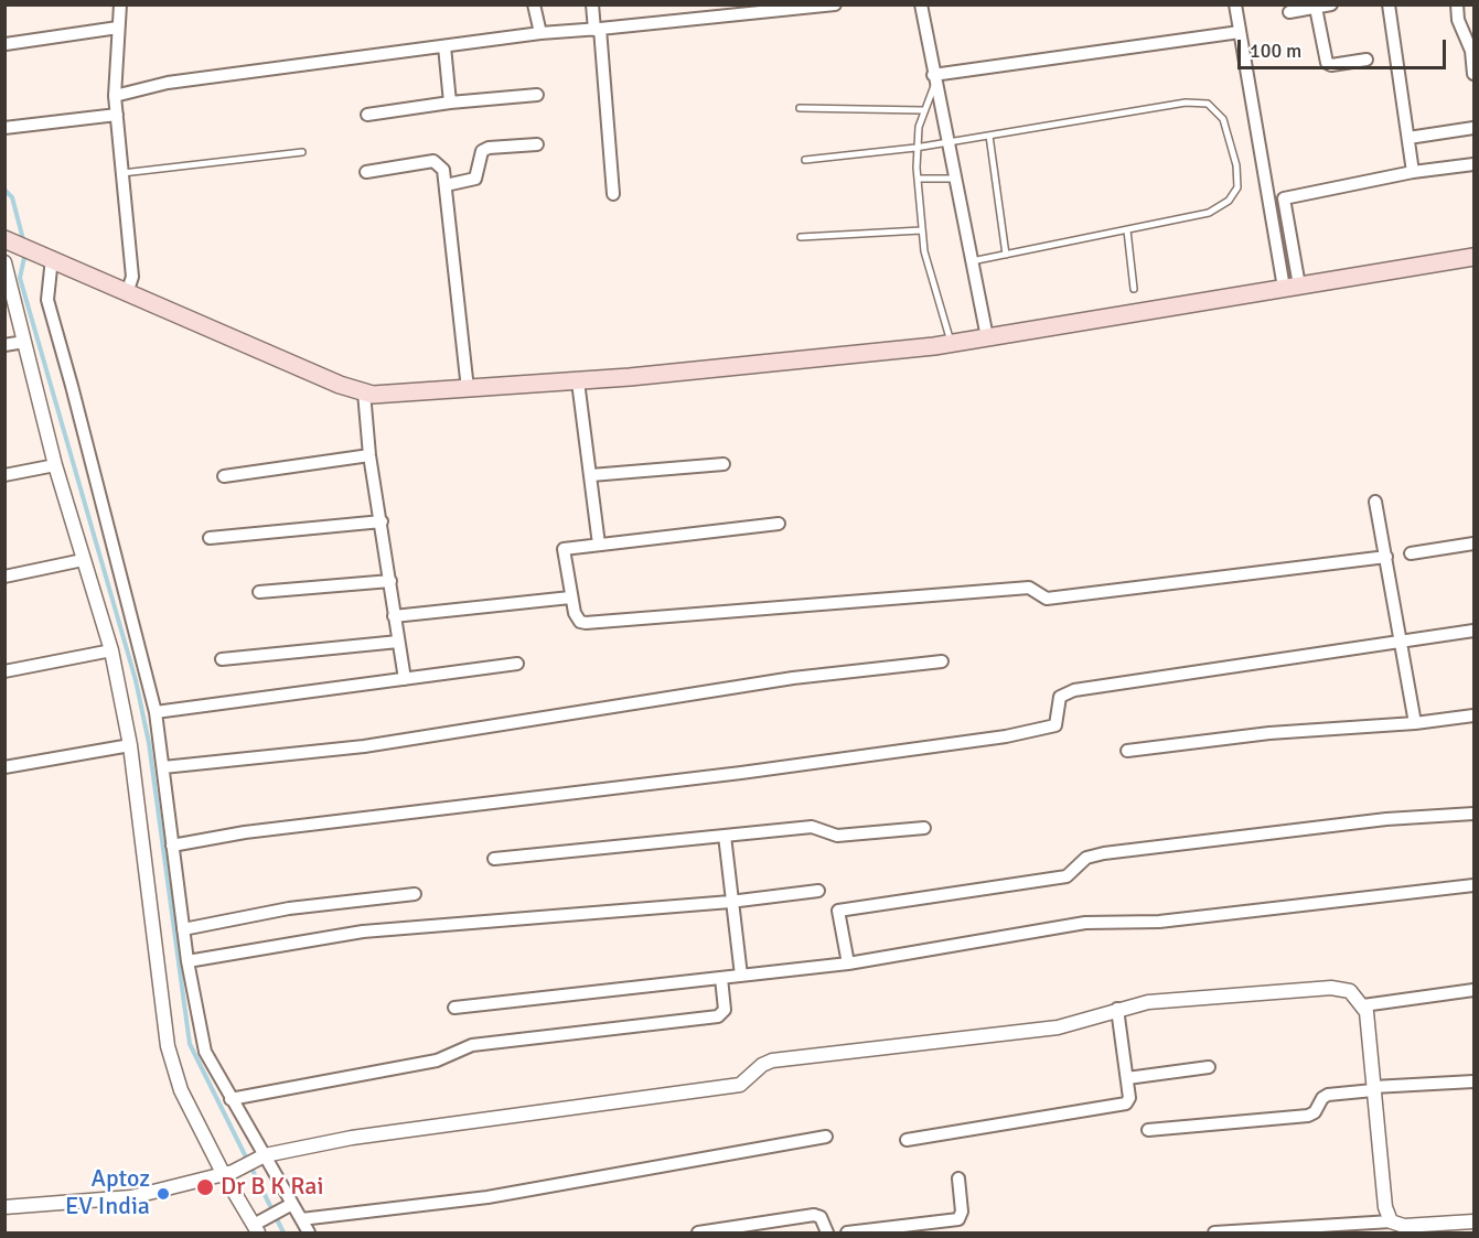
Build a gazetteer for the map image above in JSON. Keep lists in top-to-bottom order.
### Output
{
  "places": ["Dr B K Rai", "Aptoz EV India"],
  "scale_bar": "100 m"
}
